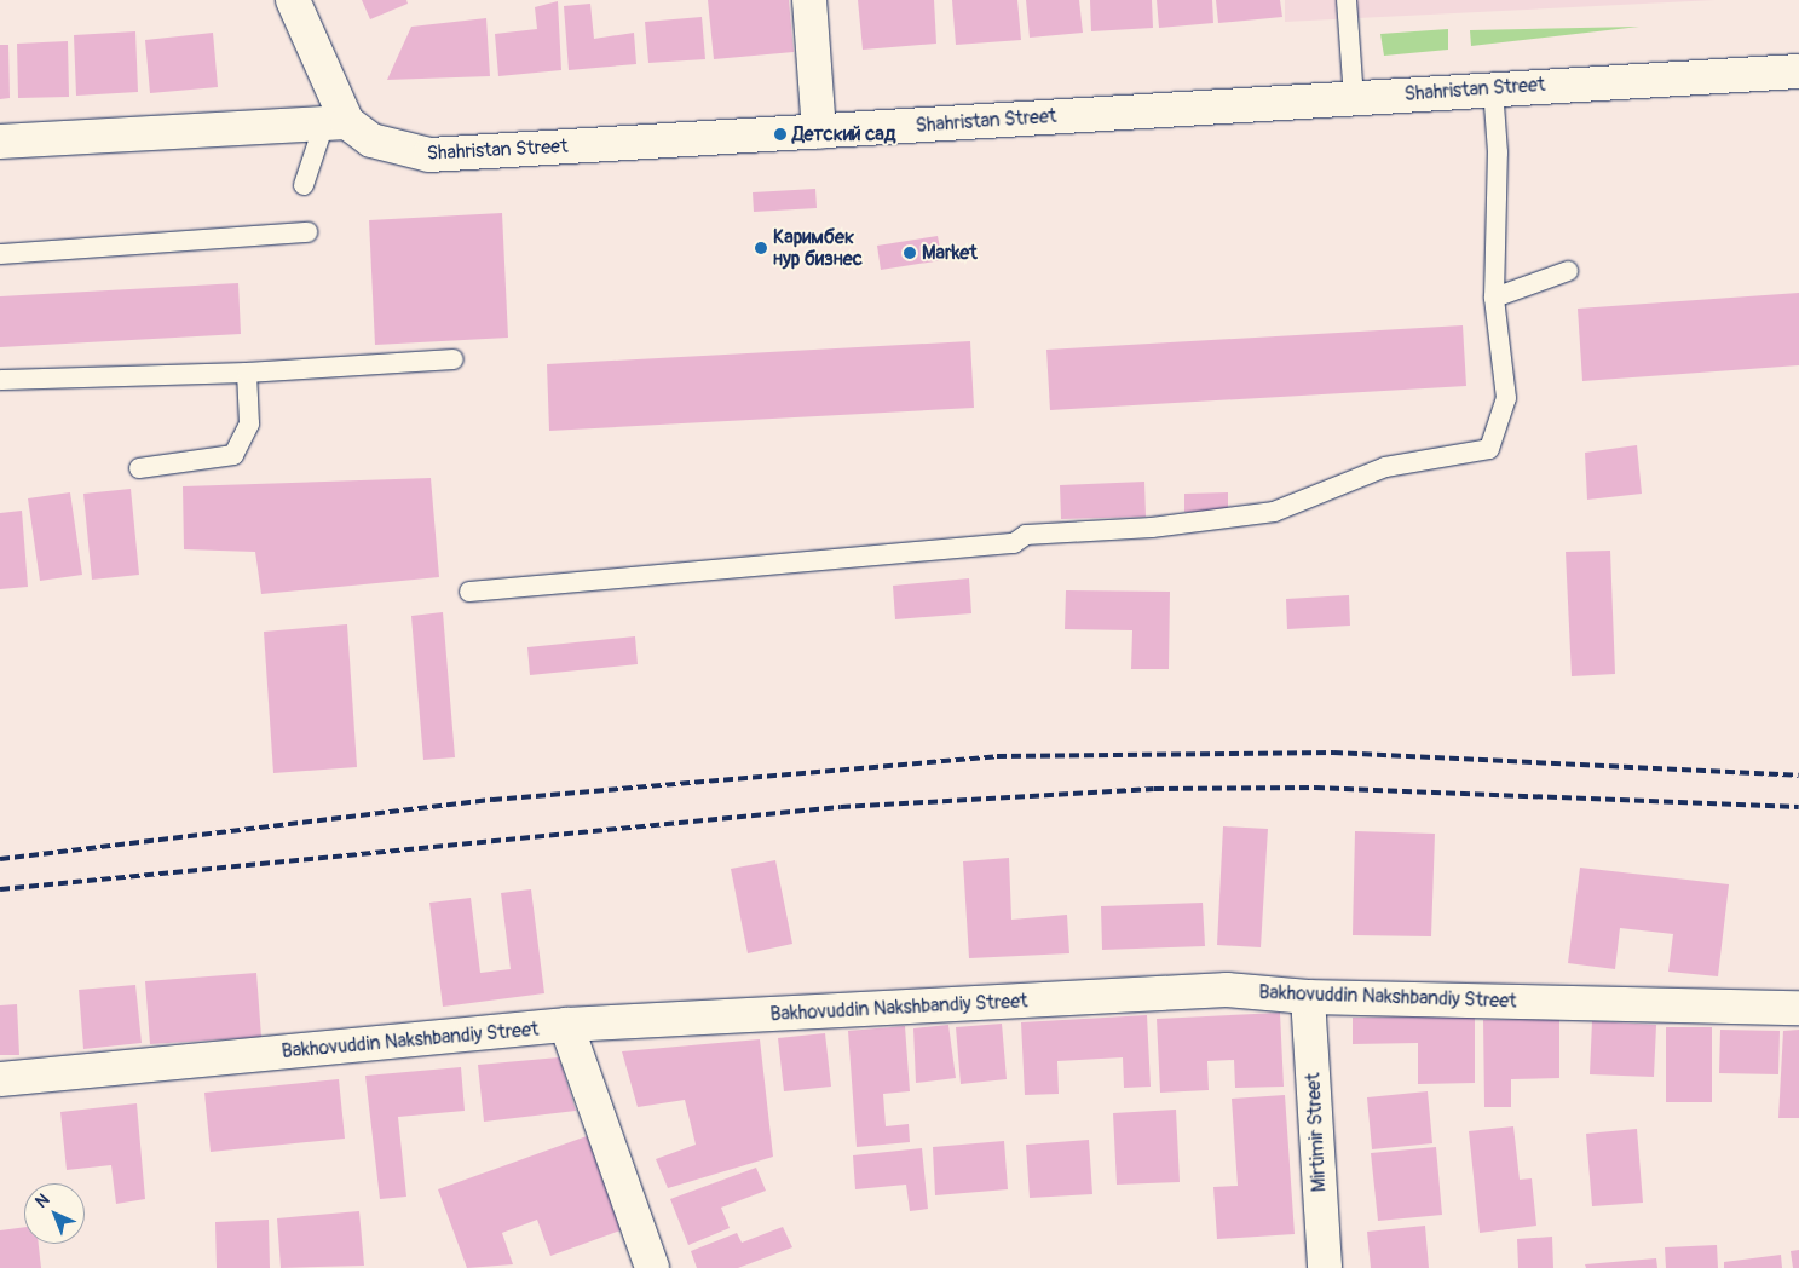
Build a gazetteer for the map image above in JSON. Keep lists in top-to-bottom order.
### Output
{
  "streets": {
    "street": ["Shahristan Street", "Bakhovuddin Nakshbandiy Street", "Mirtimir Street"]
  },
  "crossings": [
    ["Bakhovuddin Nakshbandiy Street", "Mirtimir Street"]
  ],
  "places": ["Детский сад", "Каримбек нур бизнес", "Market"],
  "north": "top left"
}
